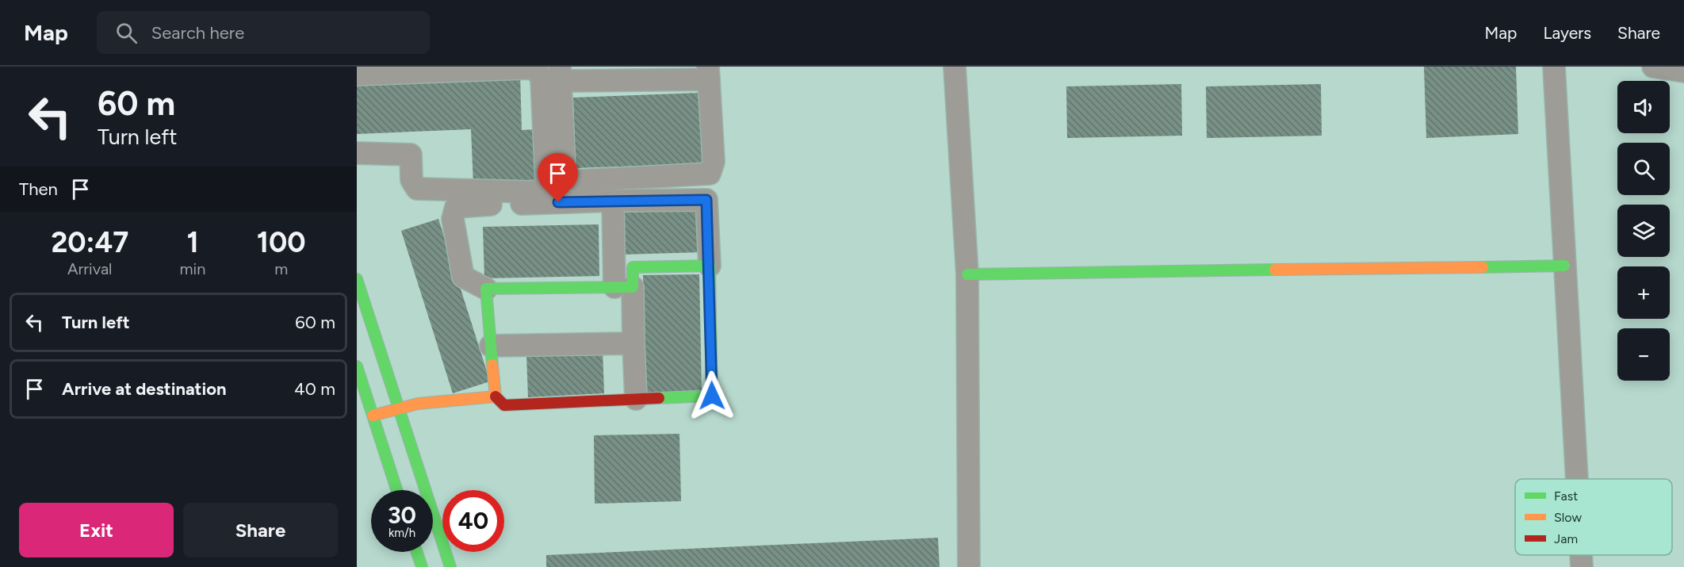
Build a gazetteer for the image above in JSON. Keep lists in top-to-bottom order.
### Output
{
  "legend": ["Fast", "Slow", "Jam"],
  "page": {
    "header": "Map",
    "search": "Search here",
    "nav": ["Map", "Layers", "Share"],
    "turn": ["60 m", "Turn left"],
    "map_buttons": ["+", "−"],
    "then": "Then",
    "eta": [
      "20:47",
      "Arrival",
      "1",
      "min",
      "100",
      "m"
    ],
    "list": [
      {
        "name": "Turn left",
        "value": "60 m"
      },
      {
        "name": "Arrive at destination",
        "value": "40 m"
      }
    ],
    "speed": "30 km/h",
    "limit": "40",
    "buttons": ["Exit", "Share"]
  }
}
